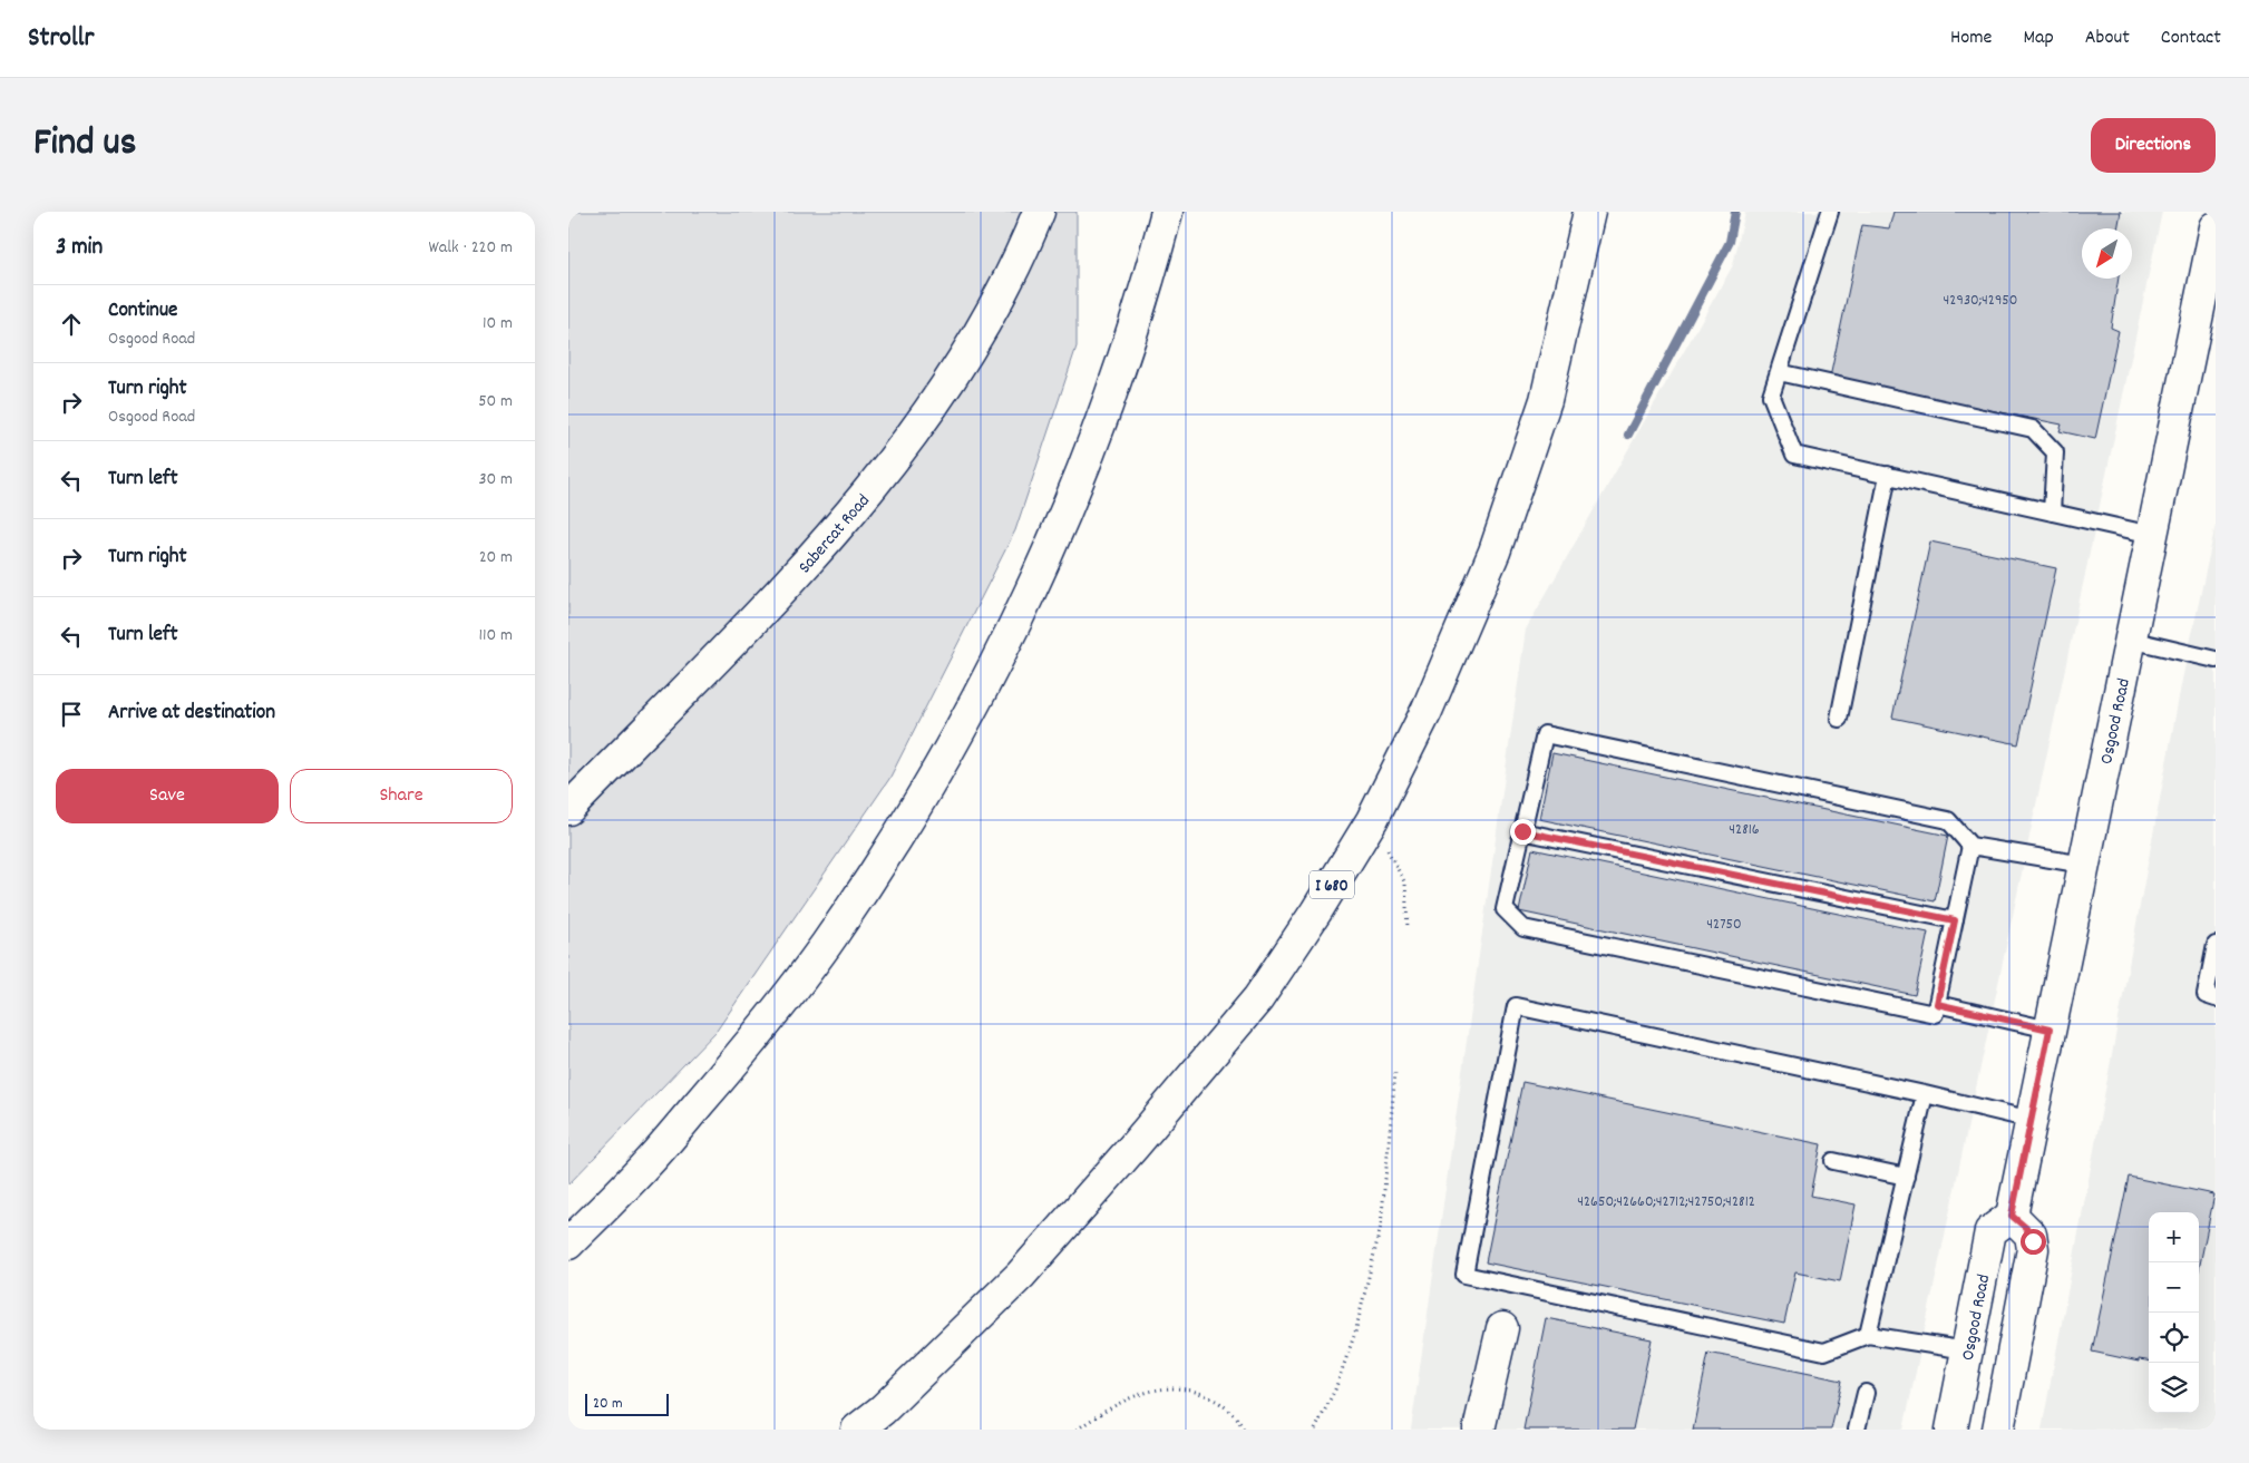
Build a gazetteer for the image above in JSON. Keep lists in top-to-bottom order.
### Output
{
  "streets": {
    "main road": ["Sabercat Road", "Osgood Road", "I 680"]
  },
  "house_numbers": [
    "42930;42950",
    "42816",
    "42750",
    "42650;42660;42712;42750;42812"
  ],
  "scale_bar": "20 m",
  "north": "bottom left",
  "page": {
    "header": "Strollr",
    "nav": [
      "Home",
      "Map",
      "About",
      "Contact"
    ],
    "title": "Find us",
    "buttons": [
      "Directions",
      ["Save", "Share"]
    ],
    "heading": ["3 min", "Walk · 220 m"],
    "list": [
      ["Continue", "Osgood Road", "10 m"],
      ["Turn right", "Osgood Road", "50 m"],
      ["Turn left", "30 m"],
      ["Turn right", "20 m"],
      ["Turn left", "110 m"],
      "Arrive at destination"
    ],
    "map_buttons": ["+", "−"],
    "scale": "20 m"
  }
}
